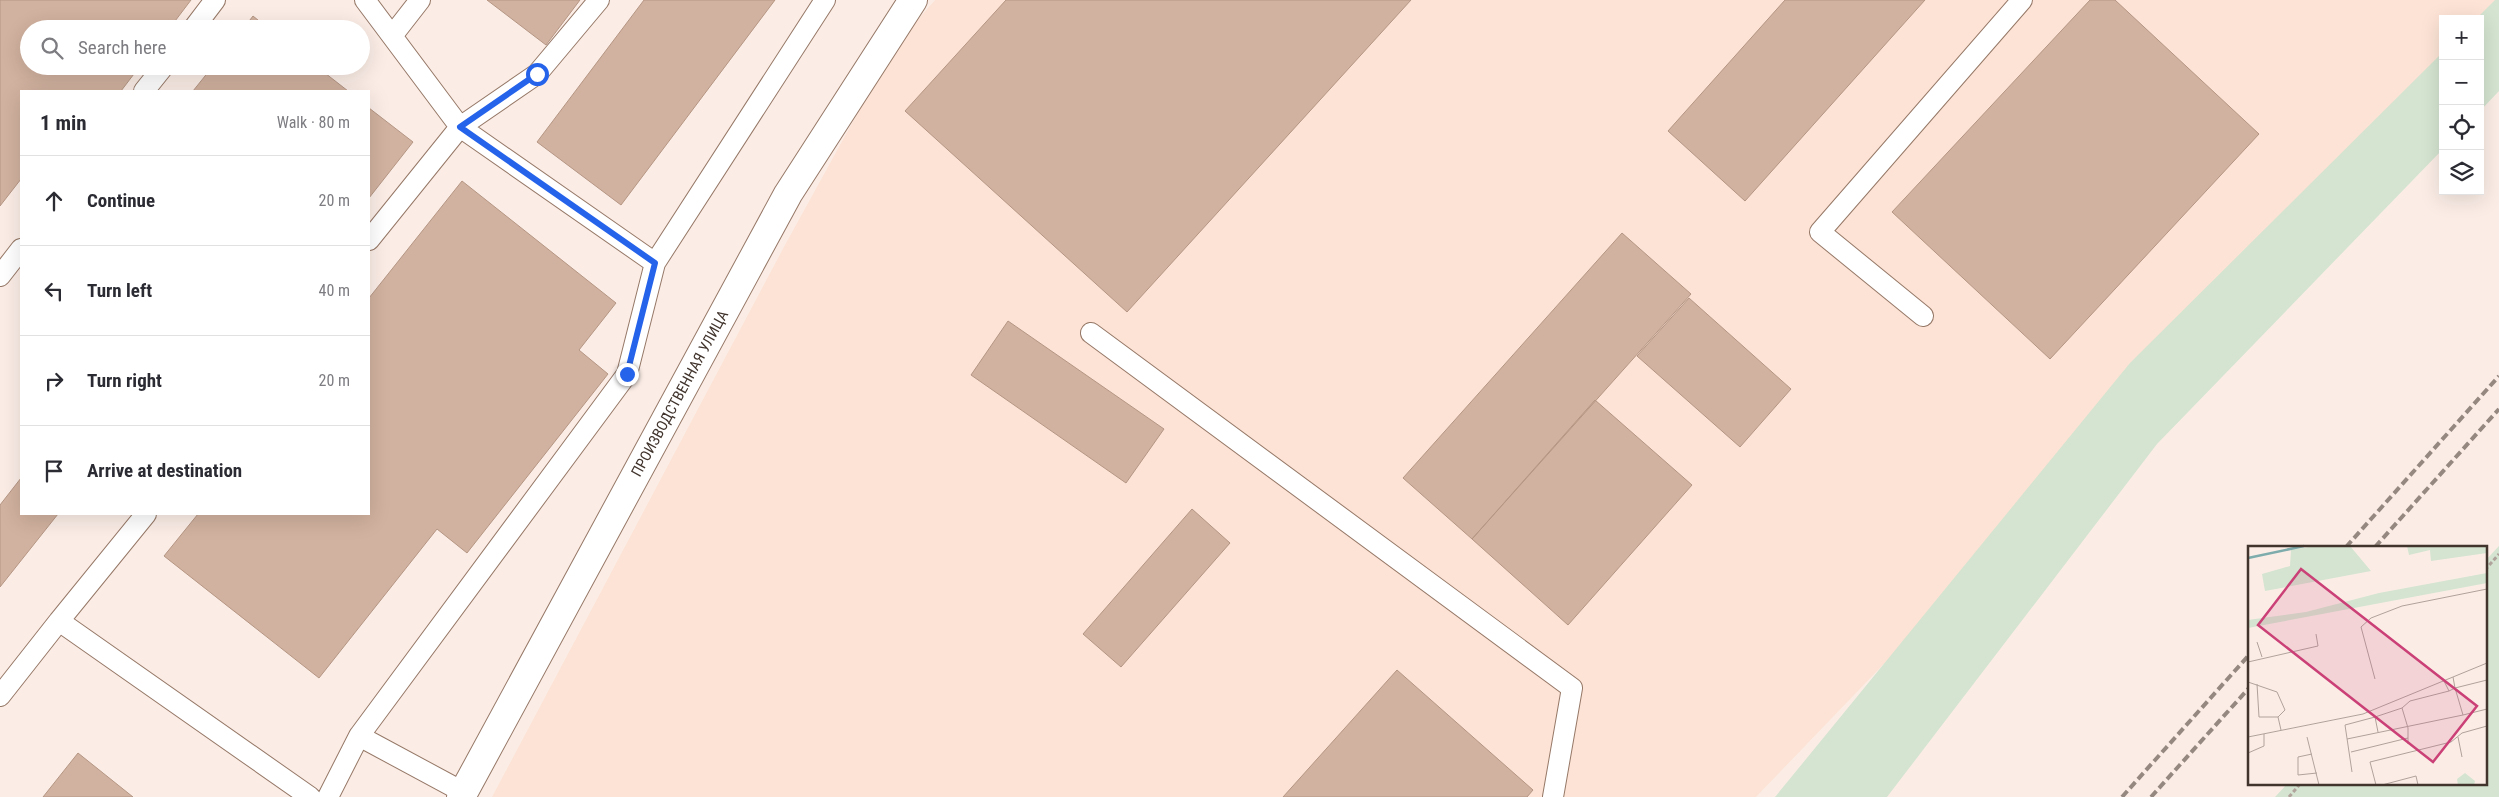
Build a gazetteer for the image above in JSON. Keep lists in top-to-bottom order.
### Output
{
  "streets": {
    "street": ["ПРОИЗВОДСТВЕННАЯ УЛИЦА"]
  },
  "page": {
    "map_buttons": ["+", "−"],
    "search": "Search here",
    "heading": ["1 min", "Walk · 80 m"],
    "list": [
      ["Continue", "20 m"],
      ["Turn left", "40 m"],
      ["Turn right", "20 m"],
      "Arrive at destination"
    ]
  }
}
